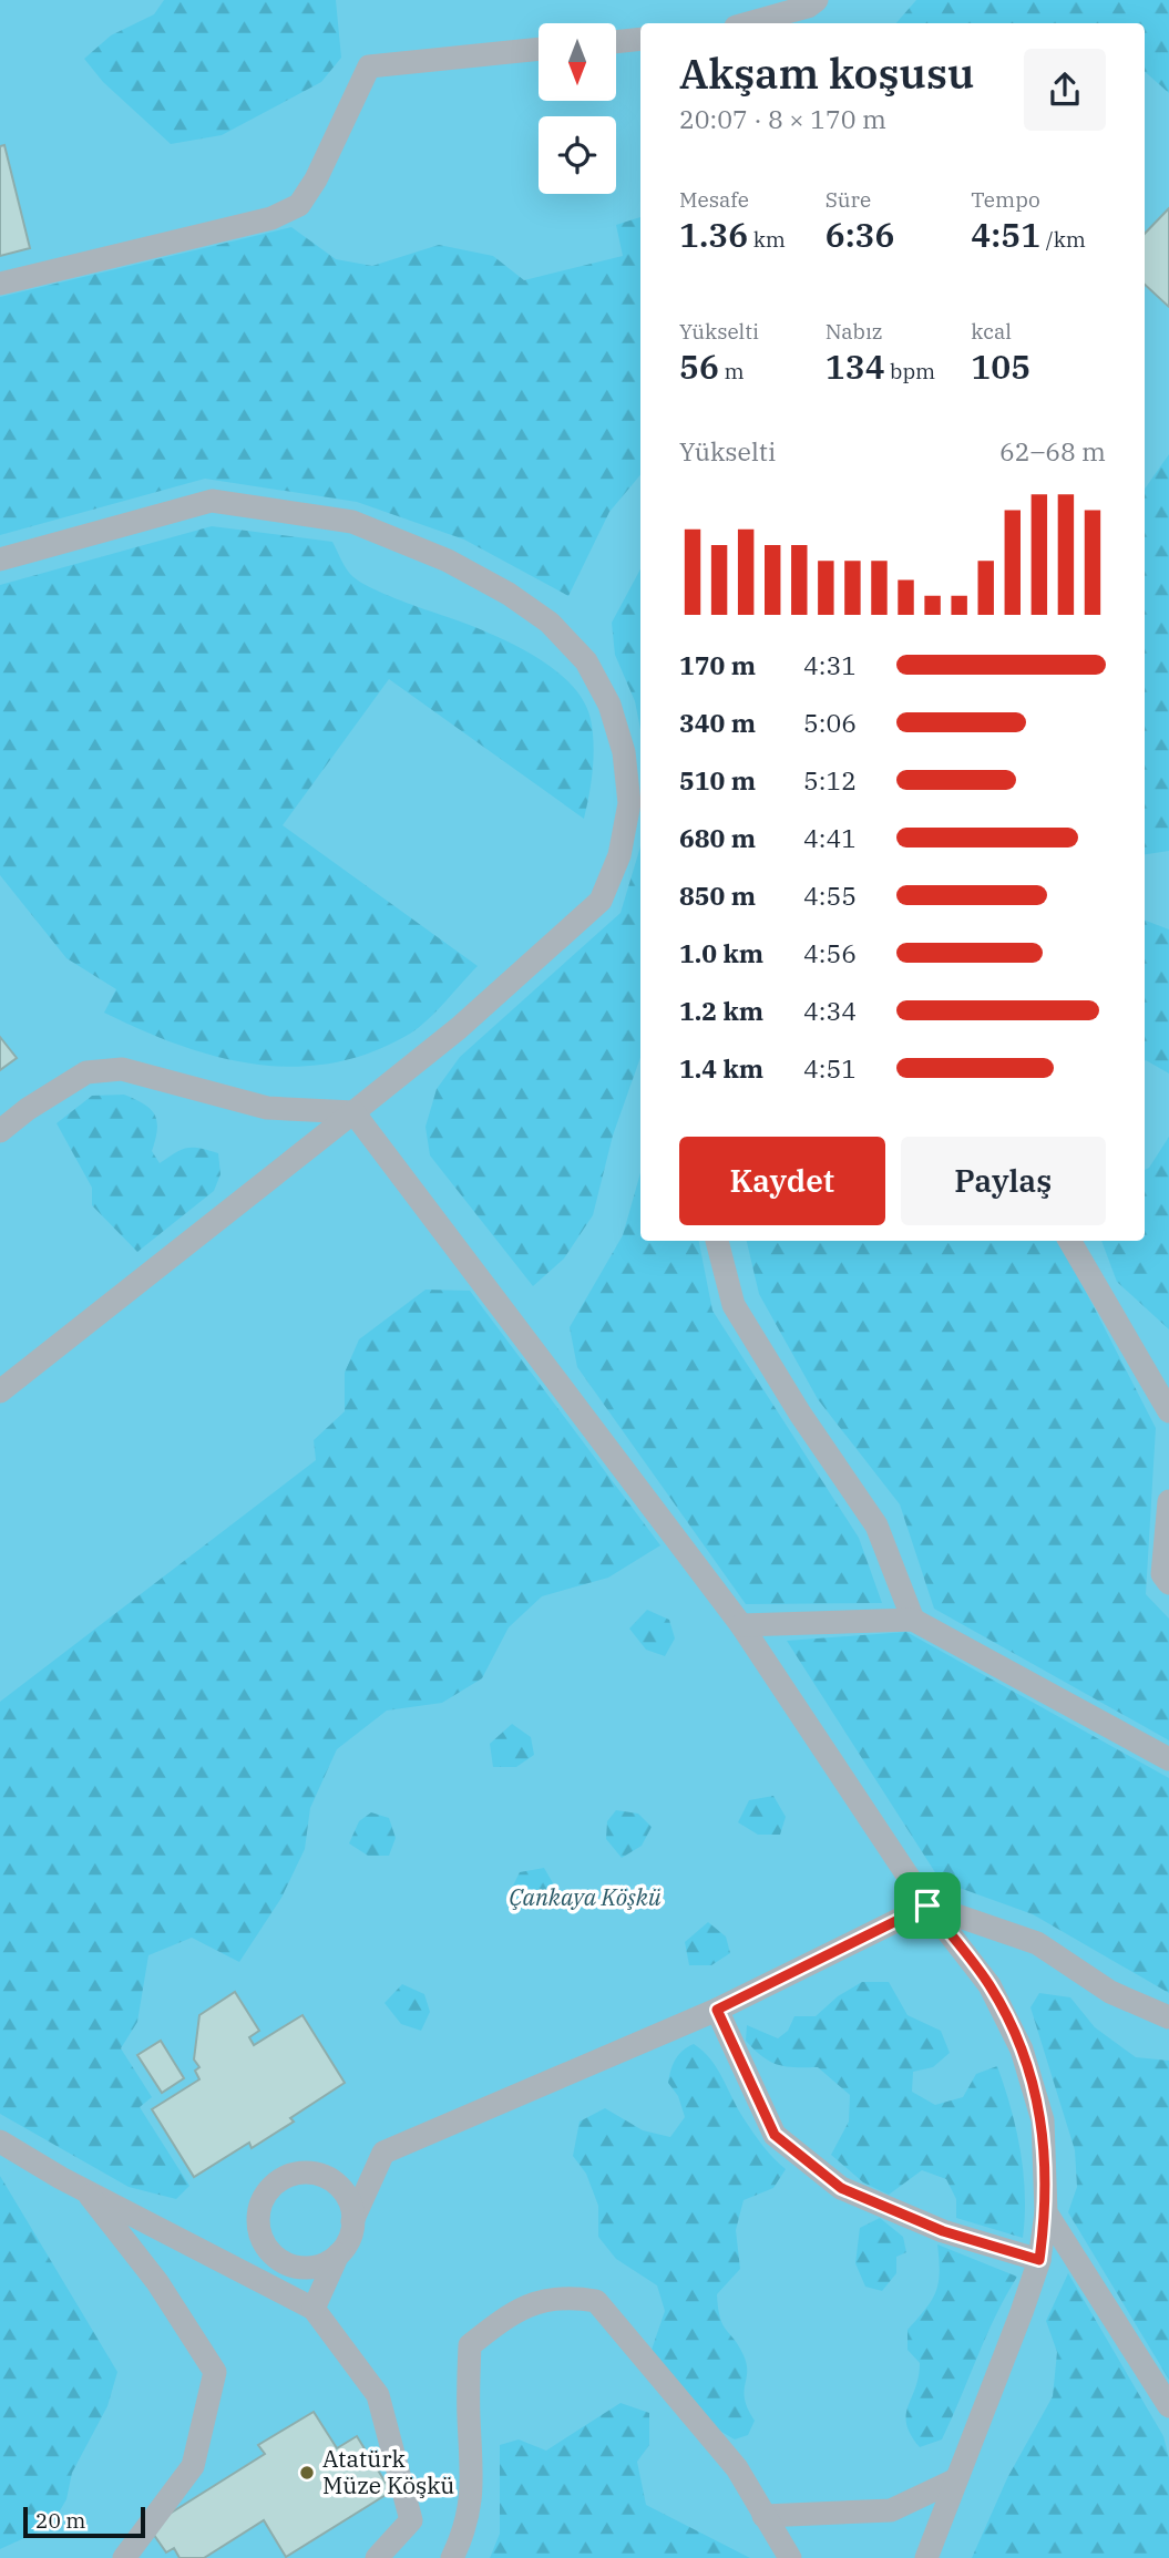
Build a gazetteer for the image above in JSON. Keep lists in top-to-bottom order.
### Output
{
  "parks": ["Çankaya Köşkü"],
  "places": ["Atatürk Müze Köşkü"],
  "scale_bar": "20 m",
  "north": "bottom",
  "page": {
    "heading": ["Akşam koşusu", "20:07 · 8 × 170 m"],
    "stats": [
      ["Mesafe", "1.36 km"],
      ["Süre", "6:36"],
      ["Tempo", "4:51 /km"],
      ["Yükselti", "56 m"],
      ["Nabız", "134 bpm"],
      ["kcal", "105"]
    ],
    "chart": ["Yükselti", "62–68 m"],
    "list": [
      {
        "name": "170 m",
        "note": "4:31"
      },
      {
        "name": "340 m",
        "note": "5:06"
      },
      {
        "name": "510 m",
        "note": "5:12"
      },
      {
        "name": "680 m",
        "note": "4:41"
      },
      {
        "name": "850 m",
        "note": "4:55"
      },
      {
        "name": "1.0 km",
        "note": "4:56"
      },
      {
        "name": "1.2 km",
        "note": "4:34"
      },
      {
        "name": "1.4 km",
        "note": "4:51"
      }
    ],
    "buttons": ["Kaydet", "Paylaş"],
    "scale": "20 m"
  }
}
